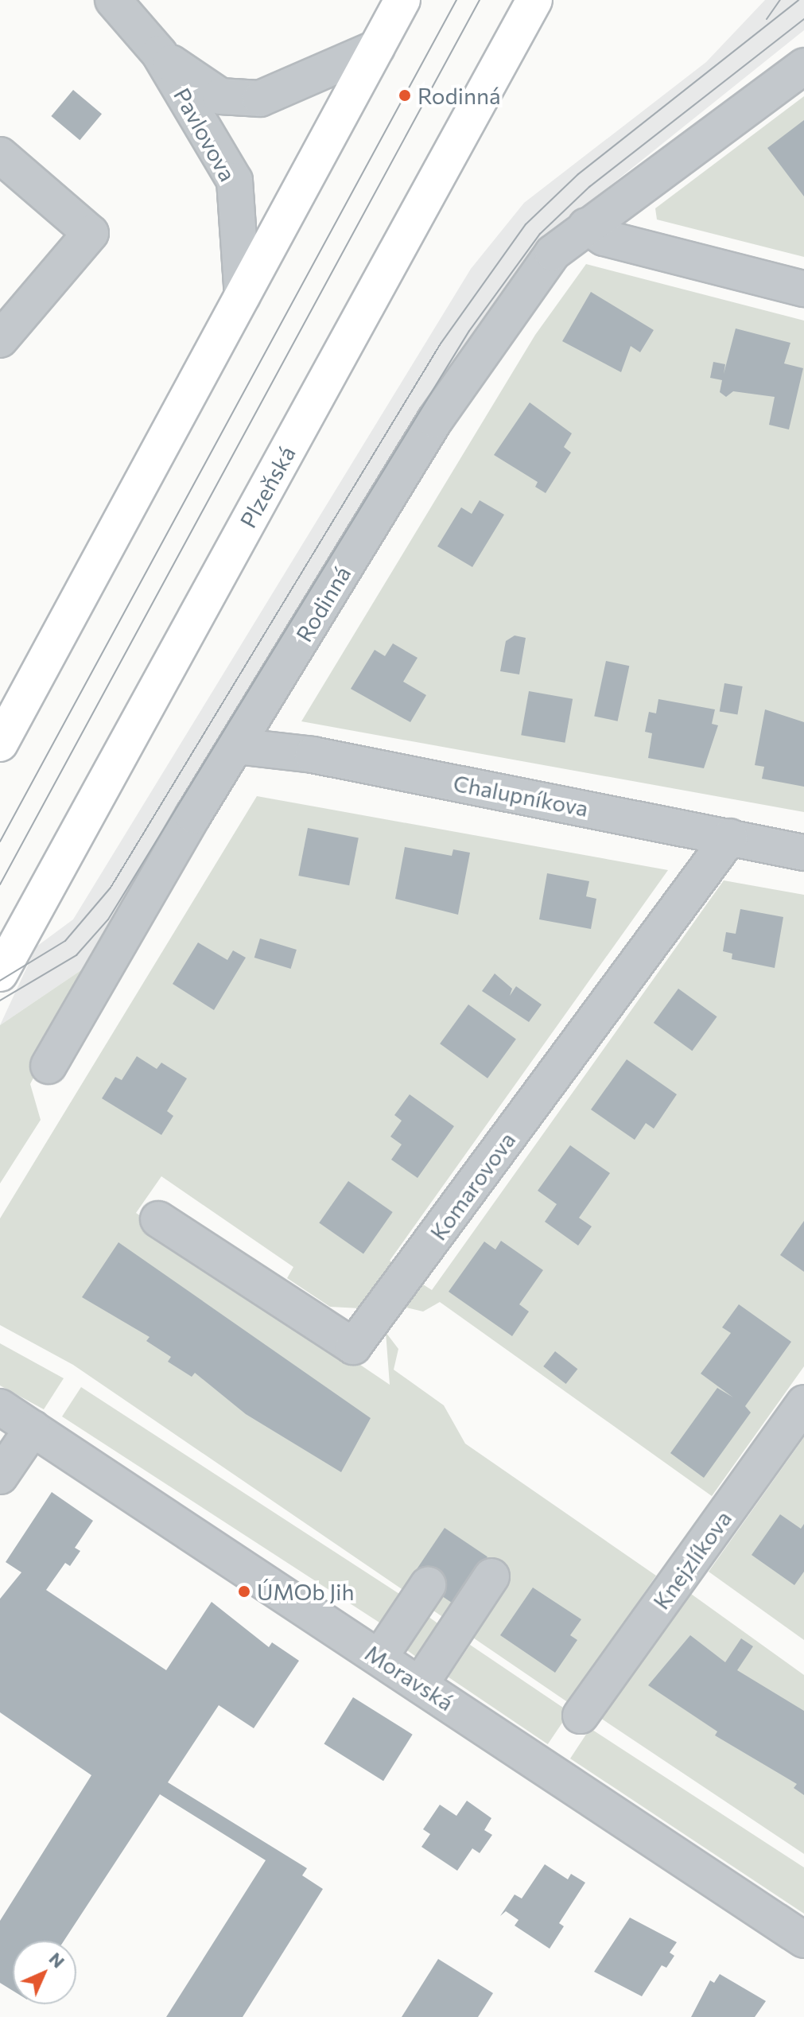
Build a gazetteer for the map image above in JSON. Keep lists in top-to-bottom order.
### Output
{
  "streets": {
    "main road": ["Plzeňská"],
    "street": [
      "Pavlovova",
      "Rodinná",
      "Chalupníkova",
      "Komarovova",
      "Knejzlíkova",
      "Moravská"
    ]
  },
  "crossings": [
    ["Rodinná", "Chalupníkova"],
    ["Chalupníkova", "Komarovova"]
  ],
  "places": ["Rodinná", "ÚMOb Jih"],
  "north": "top right"
}
